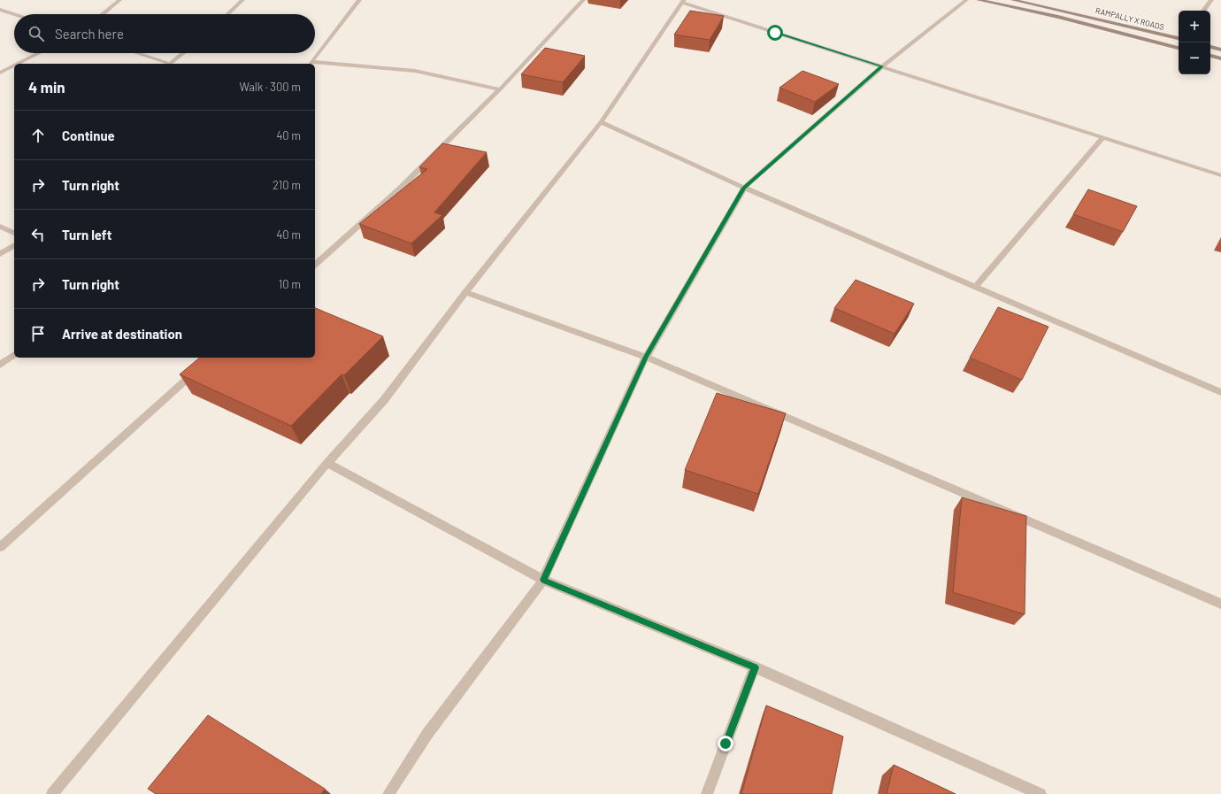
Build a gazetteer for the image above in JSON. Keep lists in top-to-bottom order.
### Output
{
  "streets": {
    "main road": ["RAMPALLY X ROADS"]
  },
  "page": {
    "map_buttons": ["+", "−"],
    "search": "Search here",
    "heading": ["4 min", "Walk · 300 m"],
    "list": [
      ["Continue", "40 m"],
      ["Turn right", "210 m"],
      ["Turn left", "40 m"],
      ["Turn right", "10 m"],
      "Arrive at destination"
    ]
  }
}
